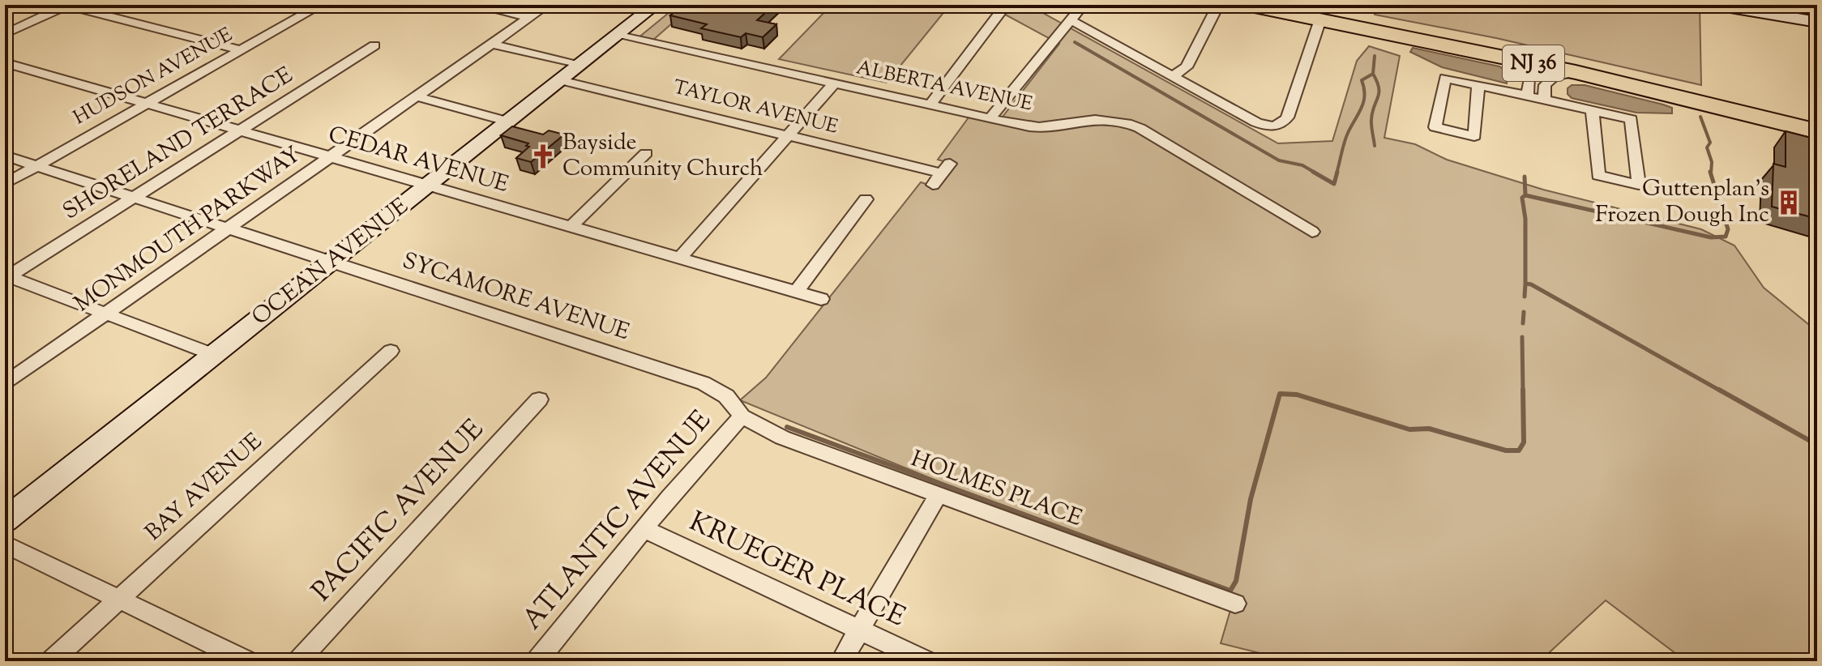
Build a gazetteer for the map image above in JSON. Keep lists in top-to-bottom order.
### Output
{
  "streets": {
    "highway": ["NJ 36"],
    "street": [
      "HUDSON AVENUE",
      "ALBERTA AVENUE",
      "TAYLOR AVENUE",
      "SHORELAND TERRACE",
      "CEDAR AVENUE",
      "MONMOUTH PARKWAY",
      "OCEAN AVENUE",
      "SYCAMORE AVENUE",
      "BAY AVENUE",
      "HOLMES PLACE",
      "PACIFIC AVENUE",
      "ATLANTIC AVENUE",
      "KRUEGER PLACE"
    ]
  },
  "crossings": [
    ["HUDSON AVENUE", "CEDAR AVENUE"],
    ["HUDSON AVENUE", "SYCAMORE AVENUE"],
    ["ALBERTA AVENUE", "OCEAN AVENUE"],
    ["TAYLOR AVENUE", "OCEAN AVENUE"],
    ["SHORELAND TERRACE", "CEDAR AVENUE"],
    ["SHORELAND TERRACE", "SYCAMORE AVENUE"],
    ["CEDAR AVENUE", "MONMOUTH PARKWAY"],
    ["CEDAR AVENUE", "OCEAN AVENUE"],
    ["MONMOUTH PARKWAY", "SYCAMORE AVENUE"],
    ["OCEAN AVENUE", "SYCAMORE AVENUE"],
    ["SYCAMORE AVENUE", "HOLMES PLACE"],
    ["SYCAMORE AVENUE", "ATLANTIC AVENUE"],
    ["HOLMES PLACE", "ATLANTIC AVENUE"],
    ["ATLANTIC AVENUE", "KRUEGER PLACE"]
  ],
  "places": {
    "church": ["Bayside Community Church"],
    "building": ["Guttenplan's Frozen Dough Inc"]
  }
}
